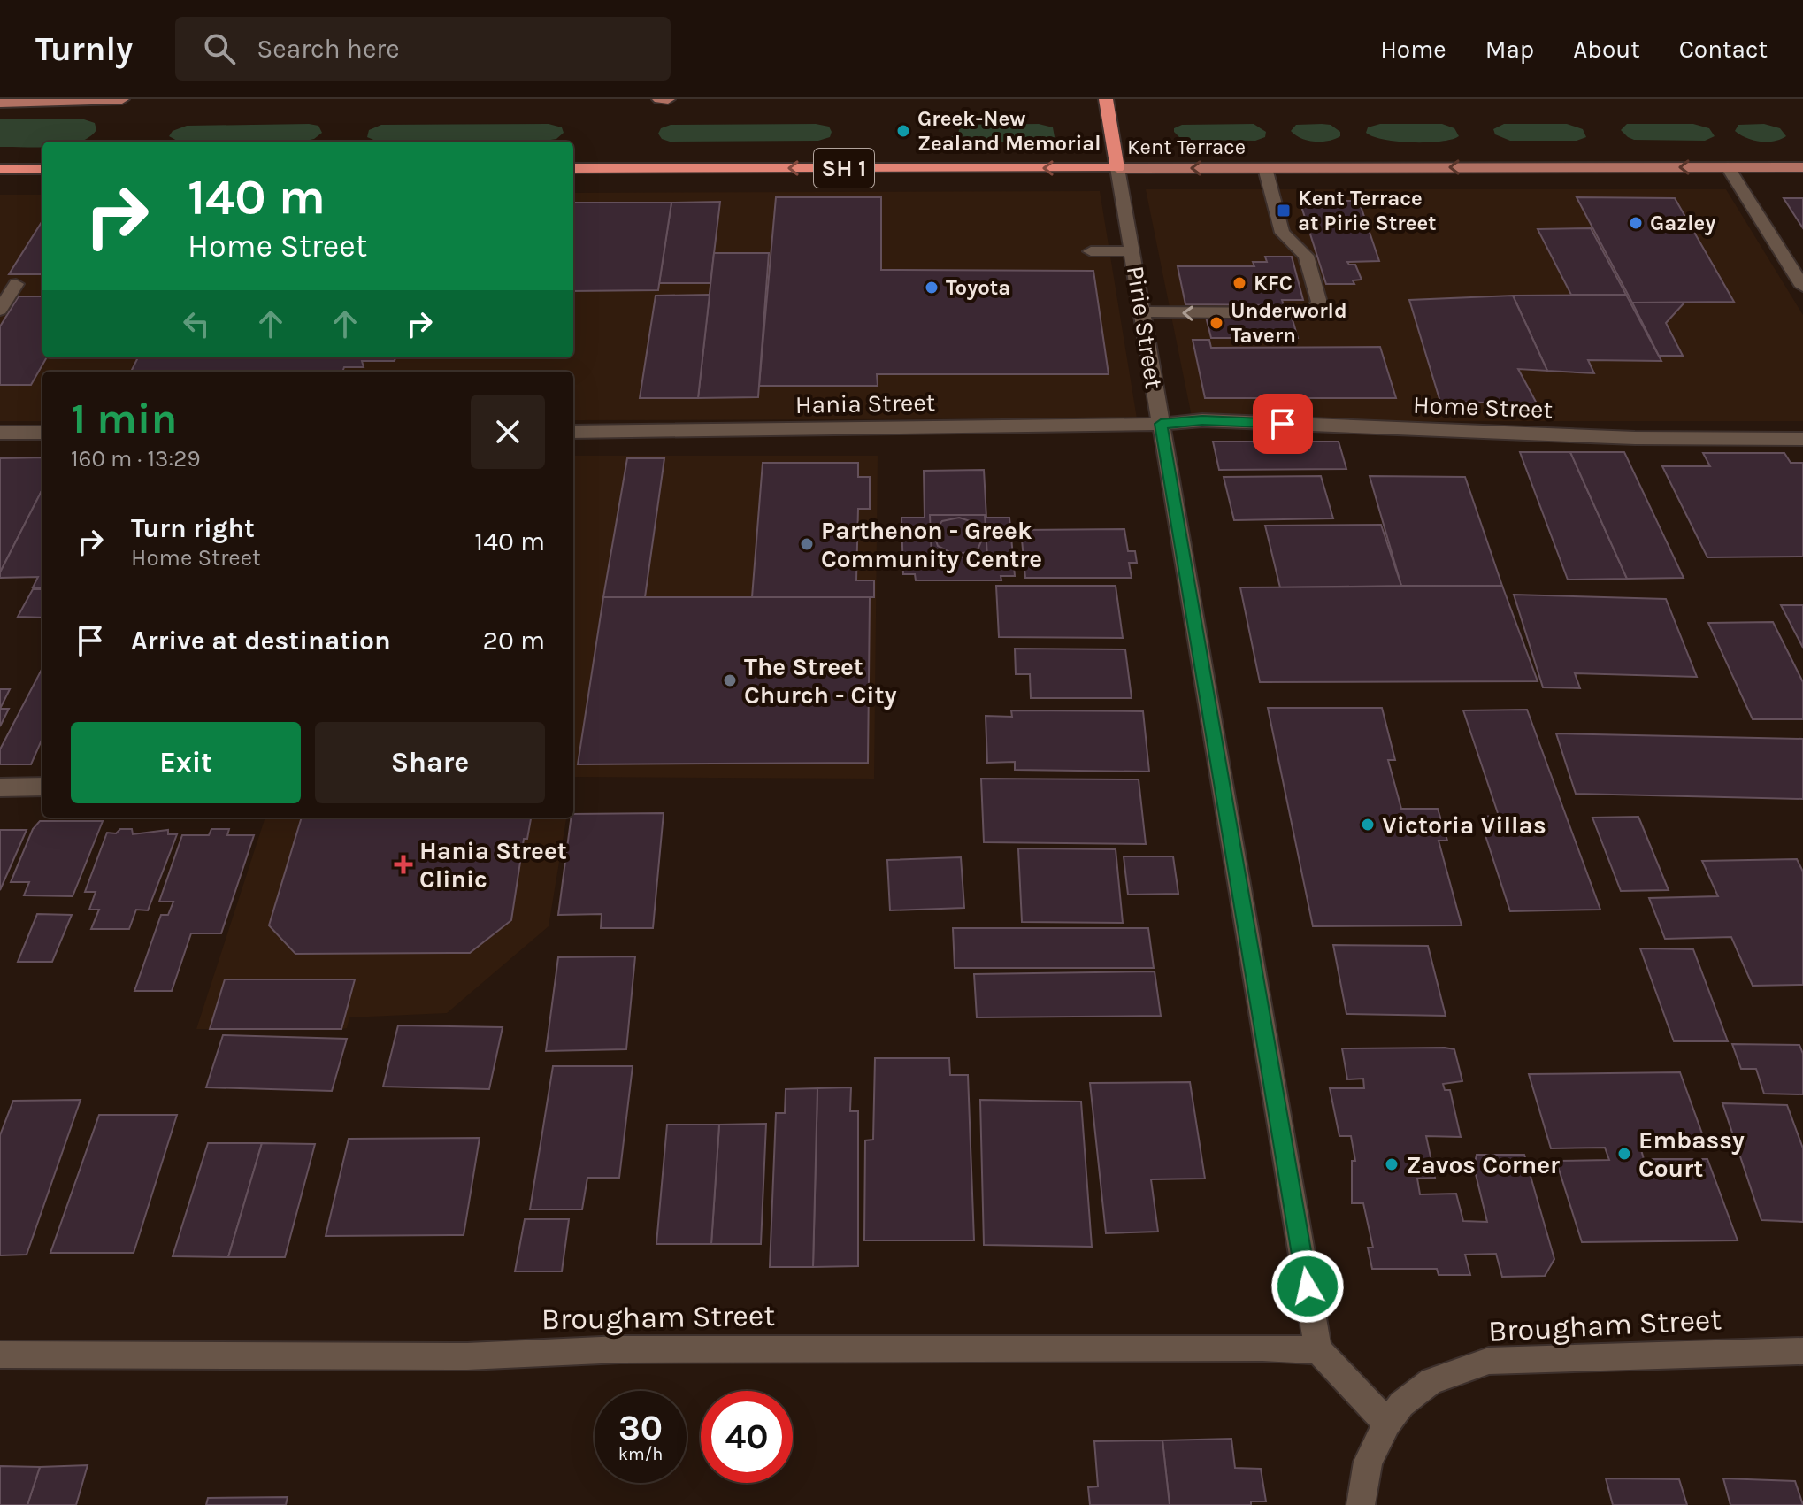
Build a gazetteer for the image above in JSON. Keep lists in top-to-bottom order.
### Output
{
  "streets": {
    "highway": ["Kent Terrace", "SH 1"],
    "street": [
      "Pirie Street",
      "Hania Street",
      "Home Street",
      "Brougham Street"
    ]
  },
  "crossings": [
    ["Kent Terrace", "Pirie Street"],
    ["Pirie Street", "Hania Street"],
    ["Pirie Street", "Home Street"],
    ["Pirie Street", "Brougham Street"],
    ["Hania Street", "Home Street"]
  ],
  "one_way": ["Kent Terrace"],
  "places": {
    "other": [
      "Greek-New Zealand Memorial",
      "Gazley",
      "KFC",
      "Toyota",
      "Underworld Tavern",
      "Parthenon - Greek Community Centre",
      "The Street Church - City",
      "Victoria Villas",
      "Embassy Court",
      "Zavos Corner"
    ],
    "transit": ["Kent Terrace at Pirie Street"],
    "health": ["Hania Street Clinic"]
  },
  "page": {
    "header": "Turnly",
    "search": "Search here",
    "nav": [
      "Home",
      "Map",
      "About",
      "Contact"
    ],
    "turn": ["140 m", "Home Street"],
    "heading": ["1 min", "160 m · 13:29"],
    "list": [
      {
        "name": "Turn right",
        "note": "Home Street",
        "value": "140 m"
      },
      {
        "name": "Arrive at destination",
        "value": "20 m"
      }
    ],
    "buttons": ["Exit", "Share"],
    "speed": "30 km/h",
    "limit": "40"
  }
}
